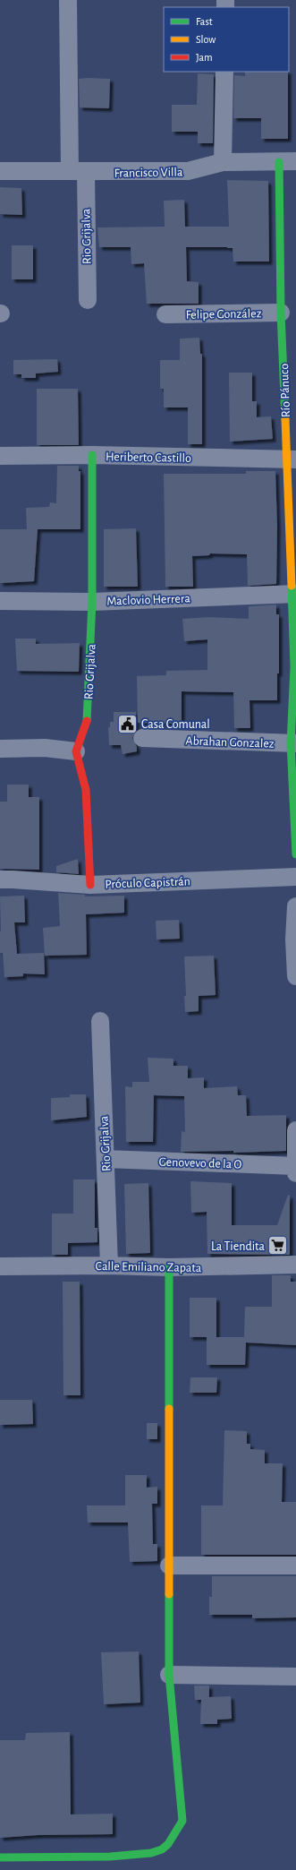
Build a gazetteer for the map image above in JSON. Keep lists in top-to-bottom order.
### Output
{
  "streets": {
    "street": [
      "Francisco Villa",
      "Rio Grijalva",
      "Felipe González",
      "Río Pánuco",
      "Heriberto Castillo",
      "Maclovio Herrera",
      "Abrahan Gonzalez",
      "Próculo Capistrán",
      "Genovevo de la O",
      "Calle Emiliano Zapata"
    ]
  },
  "crossings": [
    ["Francisco Villa", "Rio Grijalva"],
    ["Francisco Villa", "Río Pánuco"],
    ["Rio Grijalva", "Heriberto Castillo"],
    ["Rio Grijalva", "Maclovio Herrera"],
    ["Rio Grijalva", "Genovevo de la O"],
    ["Rio Grijalva", "Calle Emiliano Zapata"],
    ["Felipe González", "Río Pánuco"],
    ["Río Pánuco", "Heriberto Castillo"],
    ["Río Pánuco", "Maclovio Herrera"],
    ["Río Pánuco", "Abrahan Gonzalez"]
  ],
  "places": {
    "public building": ["Casa Comunal"],
    "supermarket": ["La Tiendita"]
  },
  "legend": ["Fast", "Slow", "Jam"]
}
